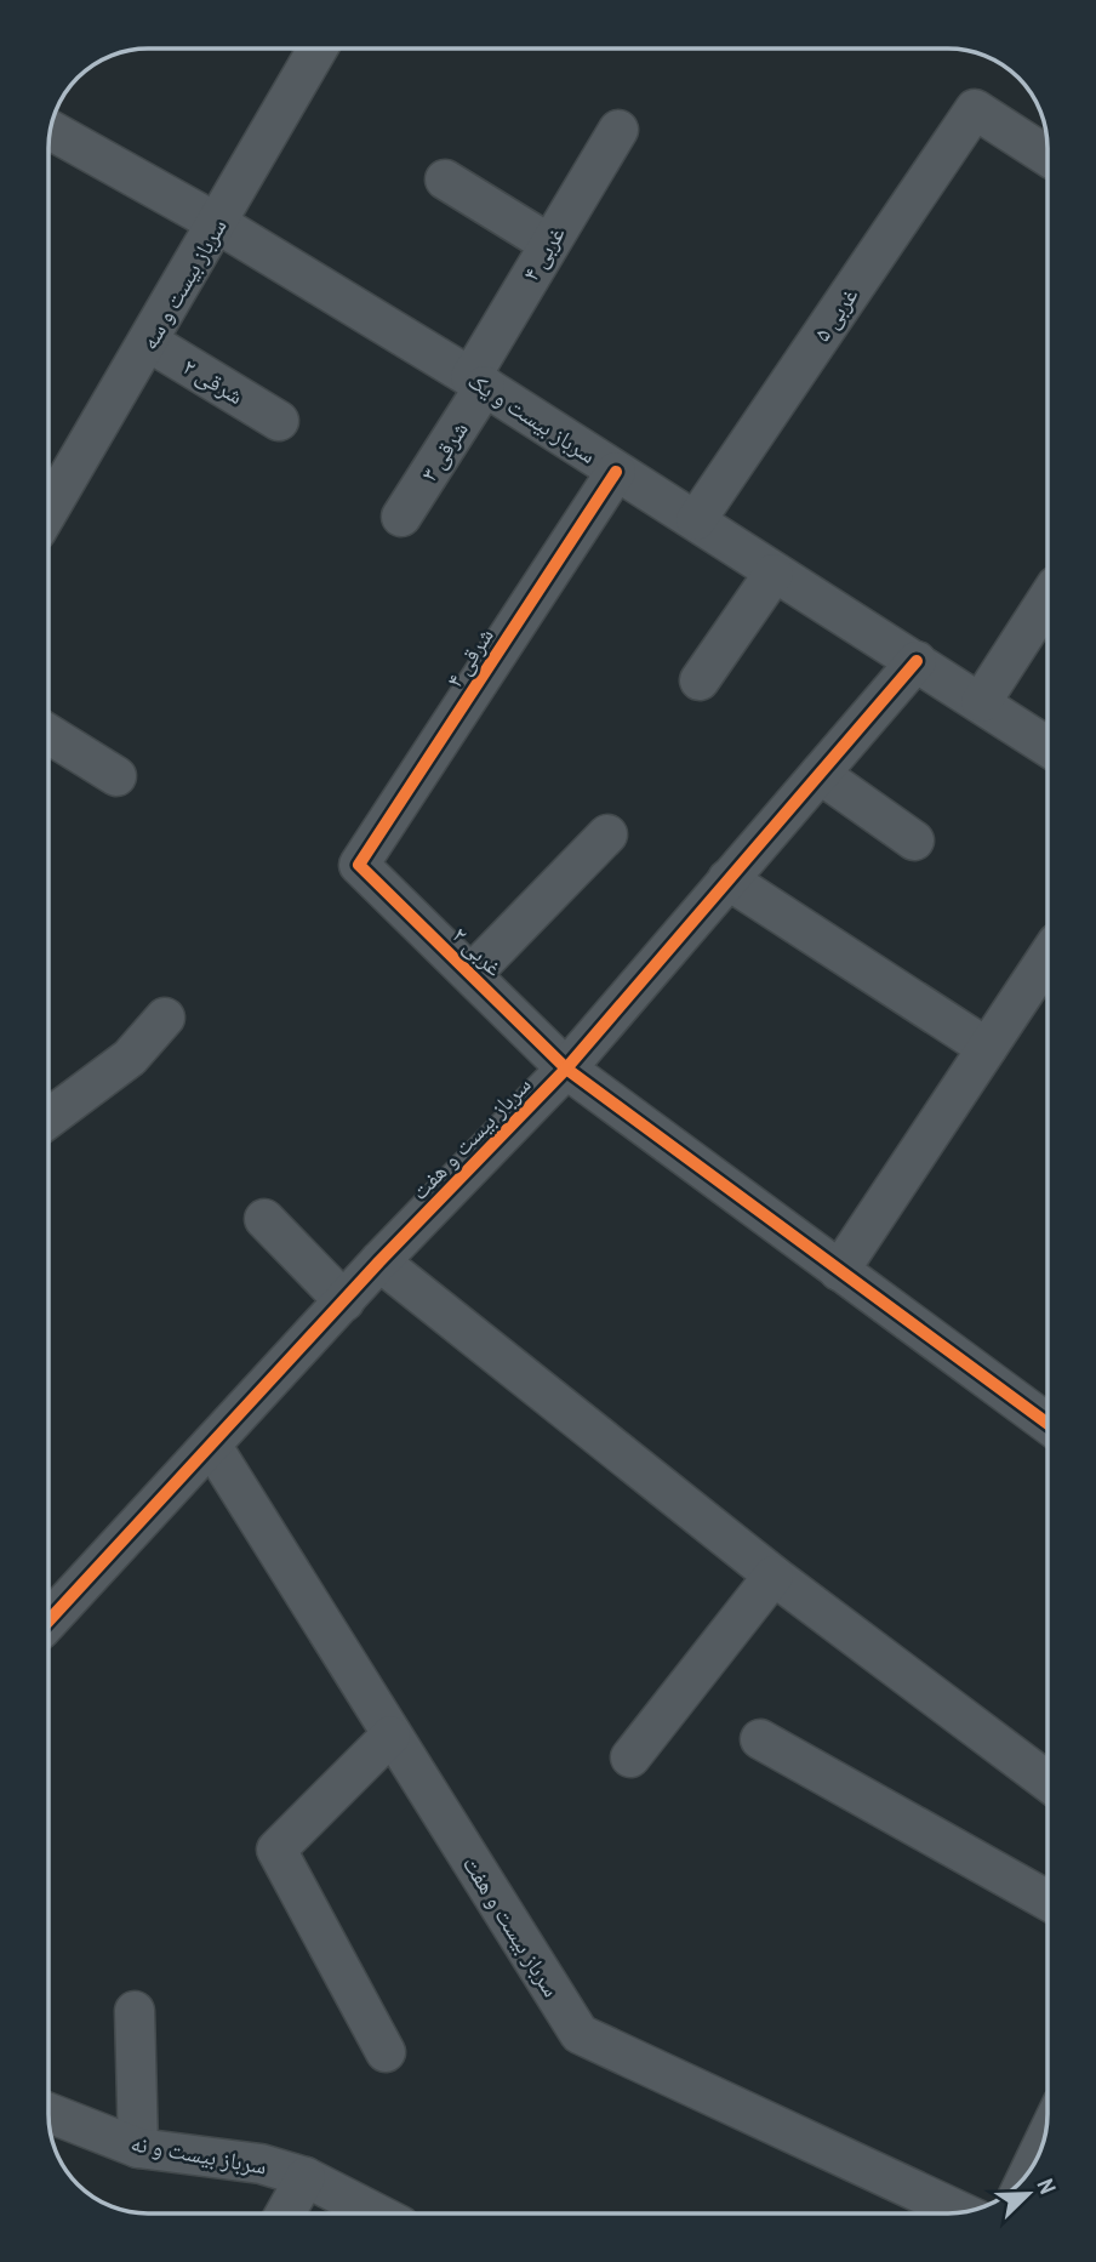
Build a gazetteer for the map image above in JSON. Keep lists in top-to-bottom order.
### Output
{
  "streets": {
    "street": [
      "غربی ۴",
      "سرباز بیست و سه",
      "غربی ۵",
      "شرقی ۲",
      "سرباز بیست و یک",
      "شرقی ۳",
      "شرقی ۴",
      "غربی ۲",
      "سرباز بیست و هفت",
      "سرباز بیست و نه"
    ]
  },
  "crossings": [
    ["غربی ۴", "سرباز بیست و یک"],
    ["غربی ۴", "شرقی ۳"],
    ["سرباز بیست و سه", "شرقی ۲"],
    ["سرباز بیست و سه", "سرباز بیست و یک"],
    ["غربی ۵", "سرباز بیست و یک"],
    ["سرباز بیست و یک", "شرقی ۳"],
    ["سرباز بیست و یک", "شرقی ۴"],
    ["سرباز بیست و یک", "سرباز بیست و هفت"],
    ["شرقی ۴", "غربی ۲"],
    ["غربی ۲", "سرباز بیست و هفت"]
  ],
  "north": "top right"
}
